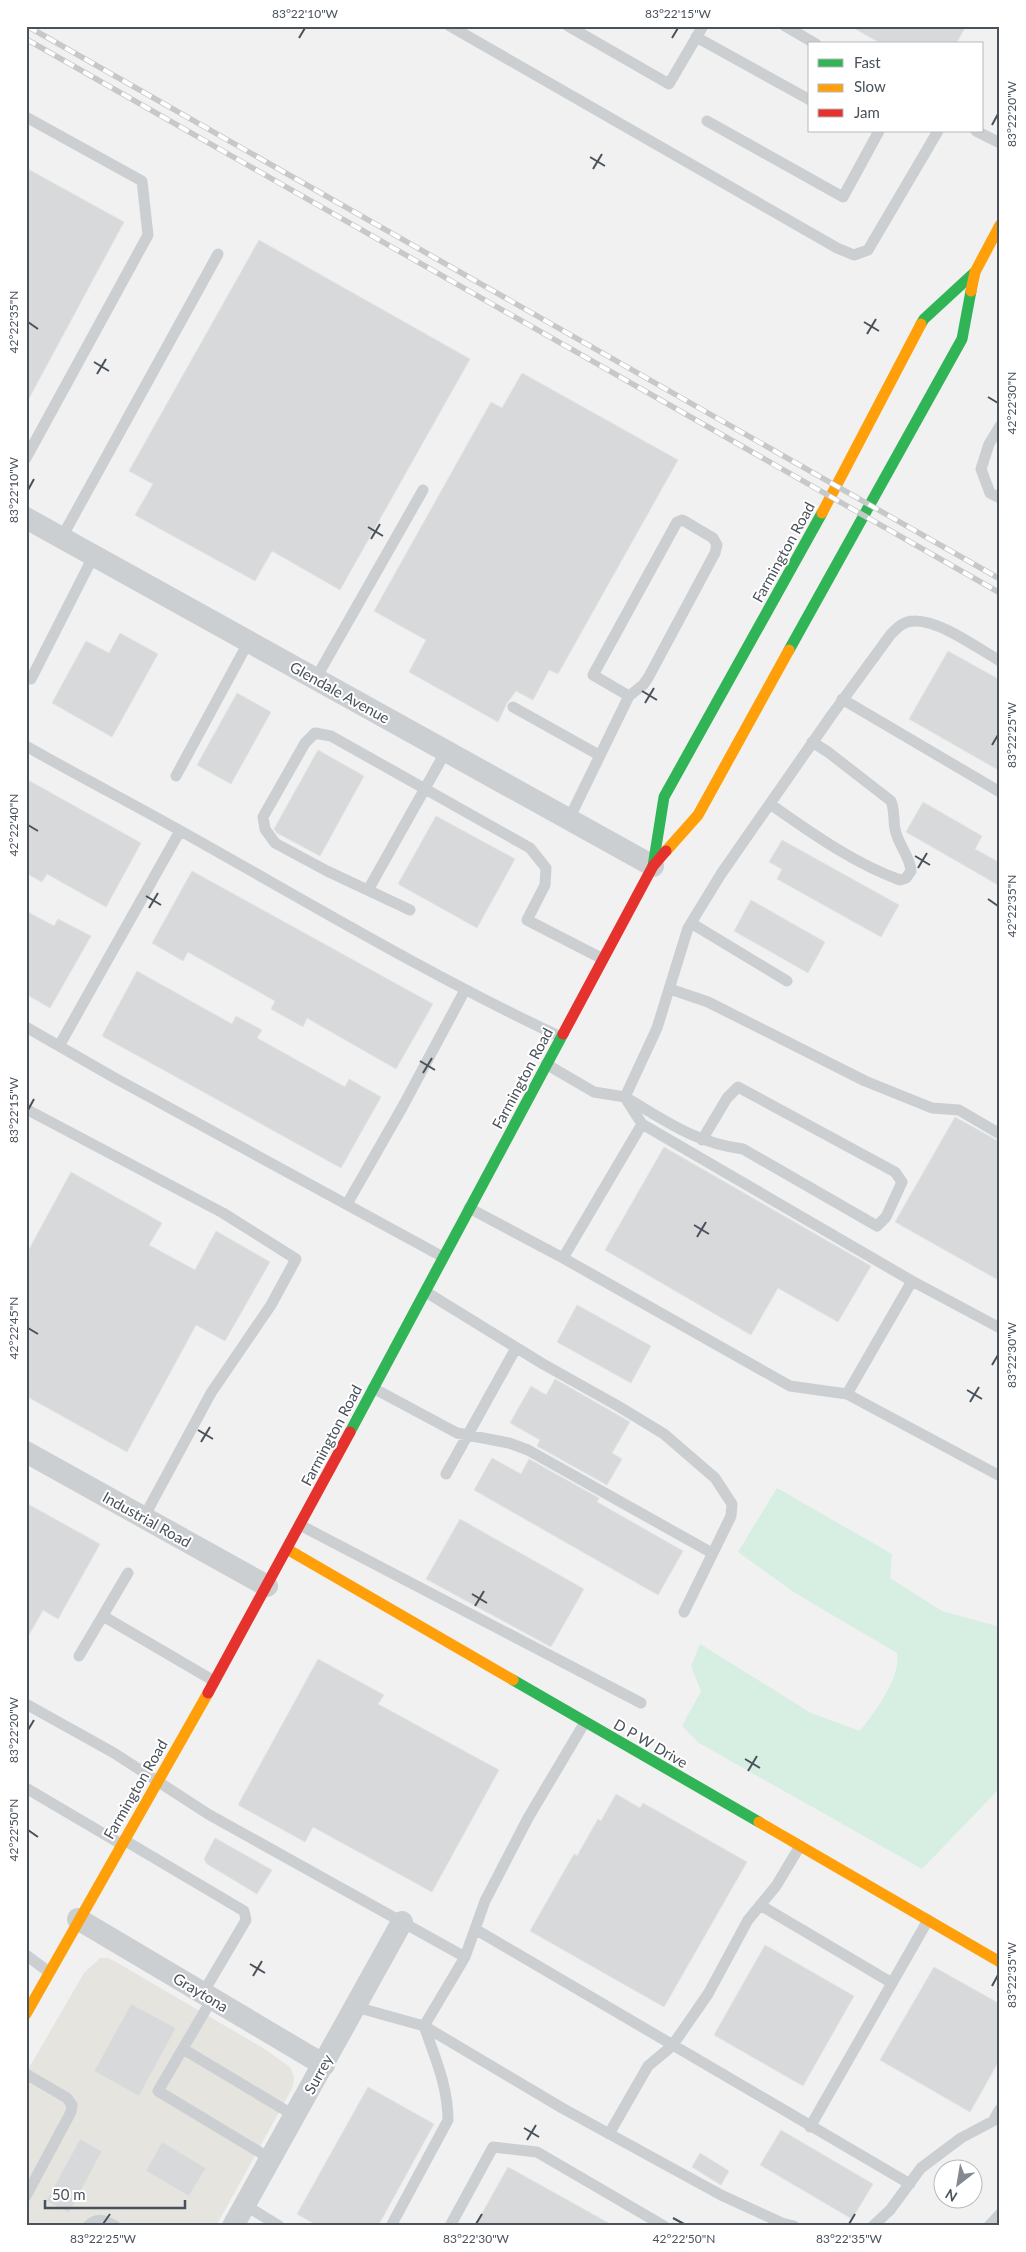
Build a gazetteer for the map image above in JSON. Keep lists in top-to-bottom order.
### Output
{
  "streets": {
    "main road": ["Farmington Road", "D P W Drive"],
    "street": [
      "Glendale Avenue",
      "Industrial Road",
      "Graytona",
      "Surrey"
    ]
  },
  "crossings": [
    ["Farmington Road", "Glendale Avenue"],
    ["Farmington Road", "Industrial Road"],
    ["Farmington Road", "D P W Drive"],
    ["Farmington Road", "Graytona"],
    ["Graytona", "Surrey"]
  ],
  "legend": ["Fast", "Slow", "Jam"],
  "scale_bar": "50 m",
  "north": "bottom left",
  "coordinates": [
    "83°22'10\"W",
    "83°22'15\"W",
    "83°22'20\"W",
    "42°22'35\"N",
    "42°22'30\"N",
    "83°22'25\"W",
    "42°22'40\"N",
    "42°22'45\"N",
    "83°22'30\"W",
    "42°22'50\"N",
    "83°22'35\"W"
  ]
}
